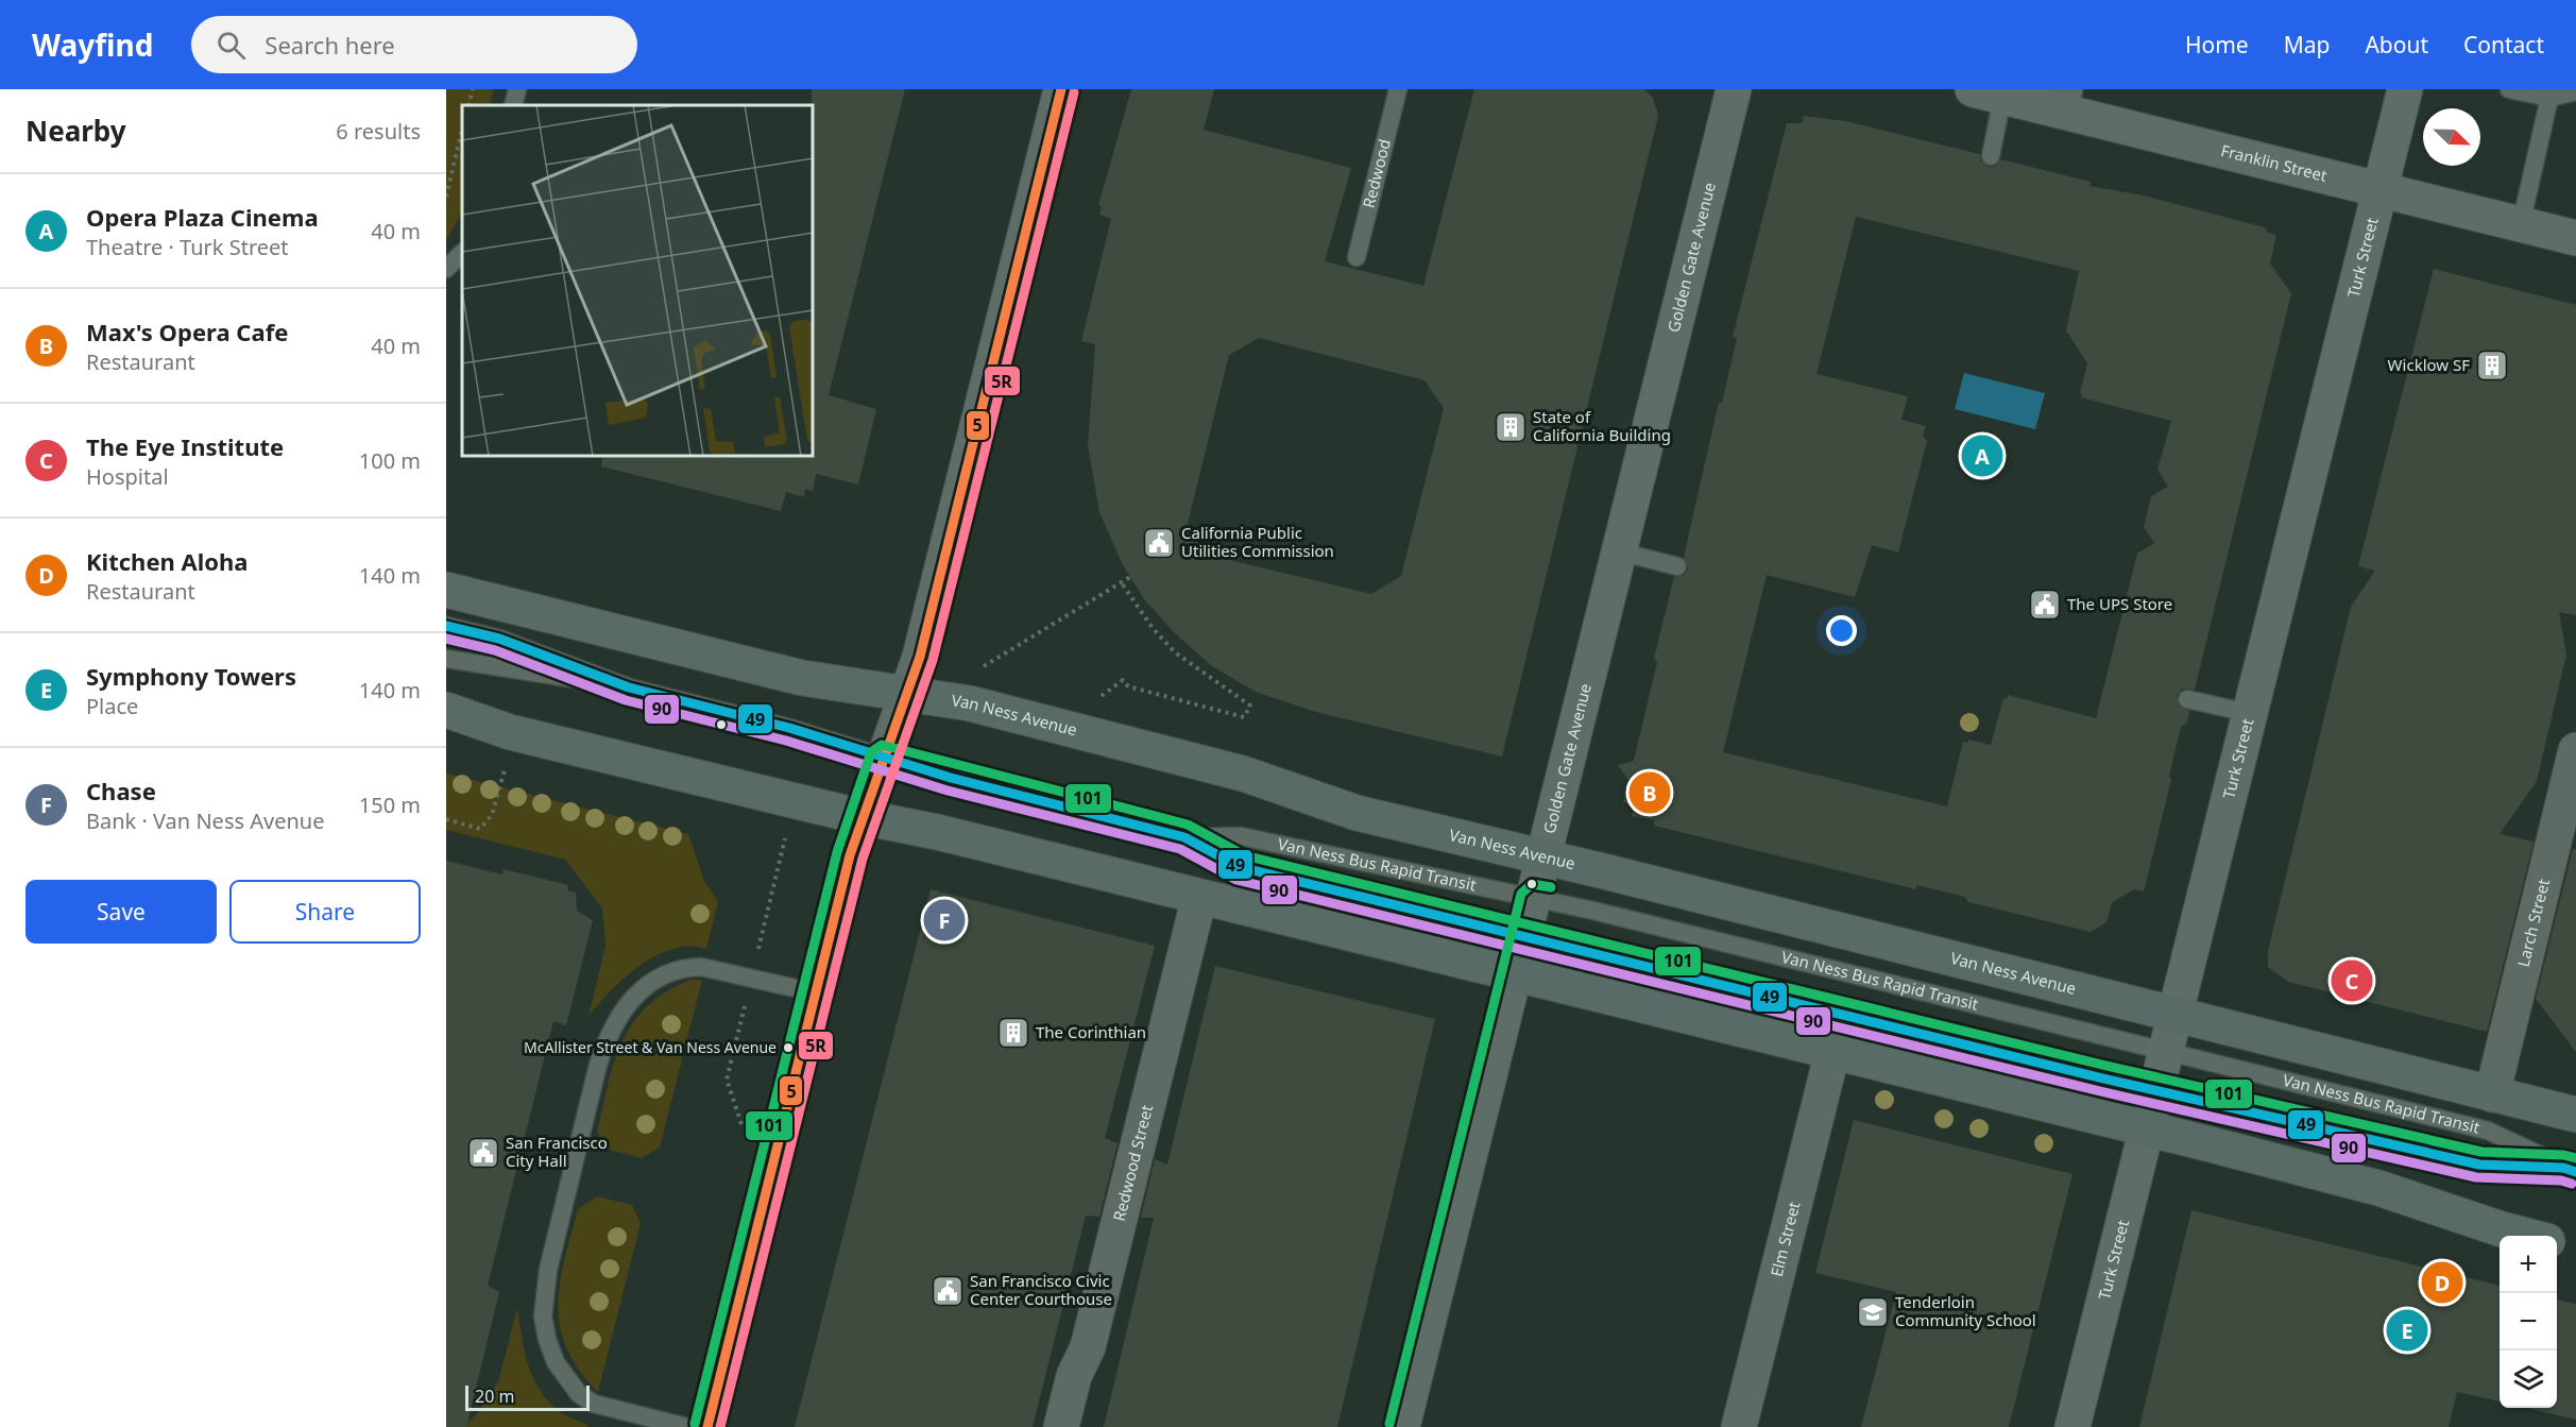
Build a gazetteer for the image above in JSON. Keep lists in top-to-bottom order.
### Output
{
  "streets": {
    "highway": ["Van Ness Avenue"],
    "main road": ["Franklin Street", "Golden Gate Avenue", "Turk Street"],
    "street": ["Larch Street", "Redwood Street", "Elm Street"],
    "lane": ["Redwood", "Van Ness Bus Rapid Transit"]
  },
  "crossings": [
    ["Franklin Street", "Turk Street"],
    ["Golden Gate Avenue", "Van Ness Avenue"],
    ["Golden Gate Avenue", "Van Ness Bus Rapid Transit"],
    ["Turk Street", "Van Ness Avenue"],
    ["Turk Street", "Van Ness Bus Rapid Transit"],
    ["Van Ness Avenue", "Larch Street"]
  ],
  "places": {
    "building": ["Wicklow SF", "State of California Building", "The Corinthian"],
    "public building": [
      "California Public Utilities Commission",
      "The UPS Store",
      "San Francisco City Hall",
      "San Francisco Civic Center Courthouse"
    ],
    "other": ["McAllister Street & Van Ness Avenue"],
    "school or university": ["Tenderloin Community School"]
  },
  "lines": [
    "transit line 5",
    "transit line 5R",
    "transit line 49",
    "transit line 90",
    "transit line 101"
  ],
  "scale_bar": "20 m",
  "north": "bottom right",
  "page": {
    "header": "Wayfind",
    "search": "Search here",
    "nav": [
      "Home",
      "Map",
      "About",
      "Contact"
    ],
    "heading": ["Nearby", "6 results"],
    "list": [
      {
        "mark": "A",
        "name": "Opera Plaza Cinema",
        "note": "Theatre · Turk Street",
        "value": "40 m"
      },
      {
        "mark": "B",
        "name": "Max's Opera Cafe",
        "note": "Restaurant",
        "value": "40 m"
      },
      {
        "mark": "C",
        "name": "The Eye Institute",
        "note": "Hospital",
        "value": "100 m"
      },
      {
        "mark": "D",
        "name": "Kitchen Aloha",
        "note": "Restaurant",
        "value": "140 m"
      },
      {
        "mark": "E",
        "name": "Symphony Towers",
        "note": "Place",
        "value": "140 m"
      },
      {
        "mark": "F",
        "name": "Chase",
        "note": "Bank · Van Ness Avenue",
        "value": "150 m"
      }
    ],
    "pins": [
      "A",
      "B",
      "F",
      "C",
      "D",
      "E"
    ],
    "buttons": ["Save", "Share"],
    "map_buttons": ["+", "−"],
    "scale": "20 m"
  }
}
